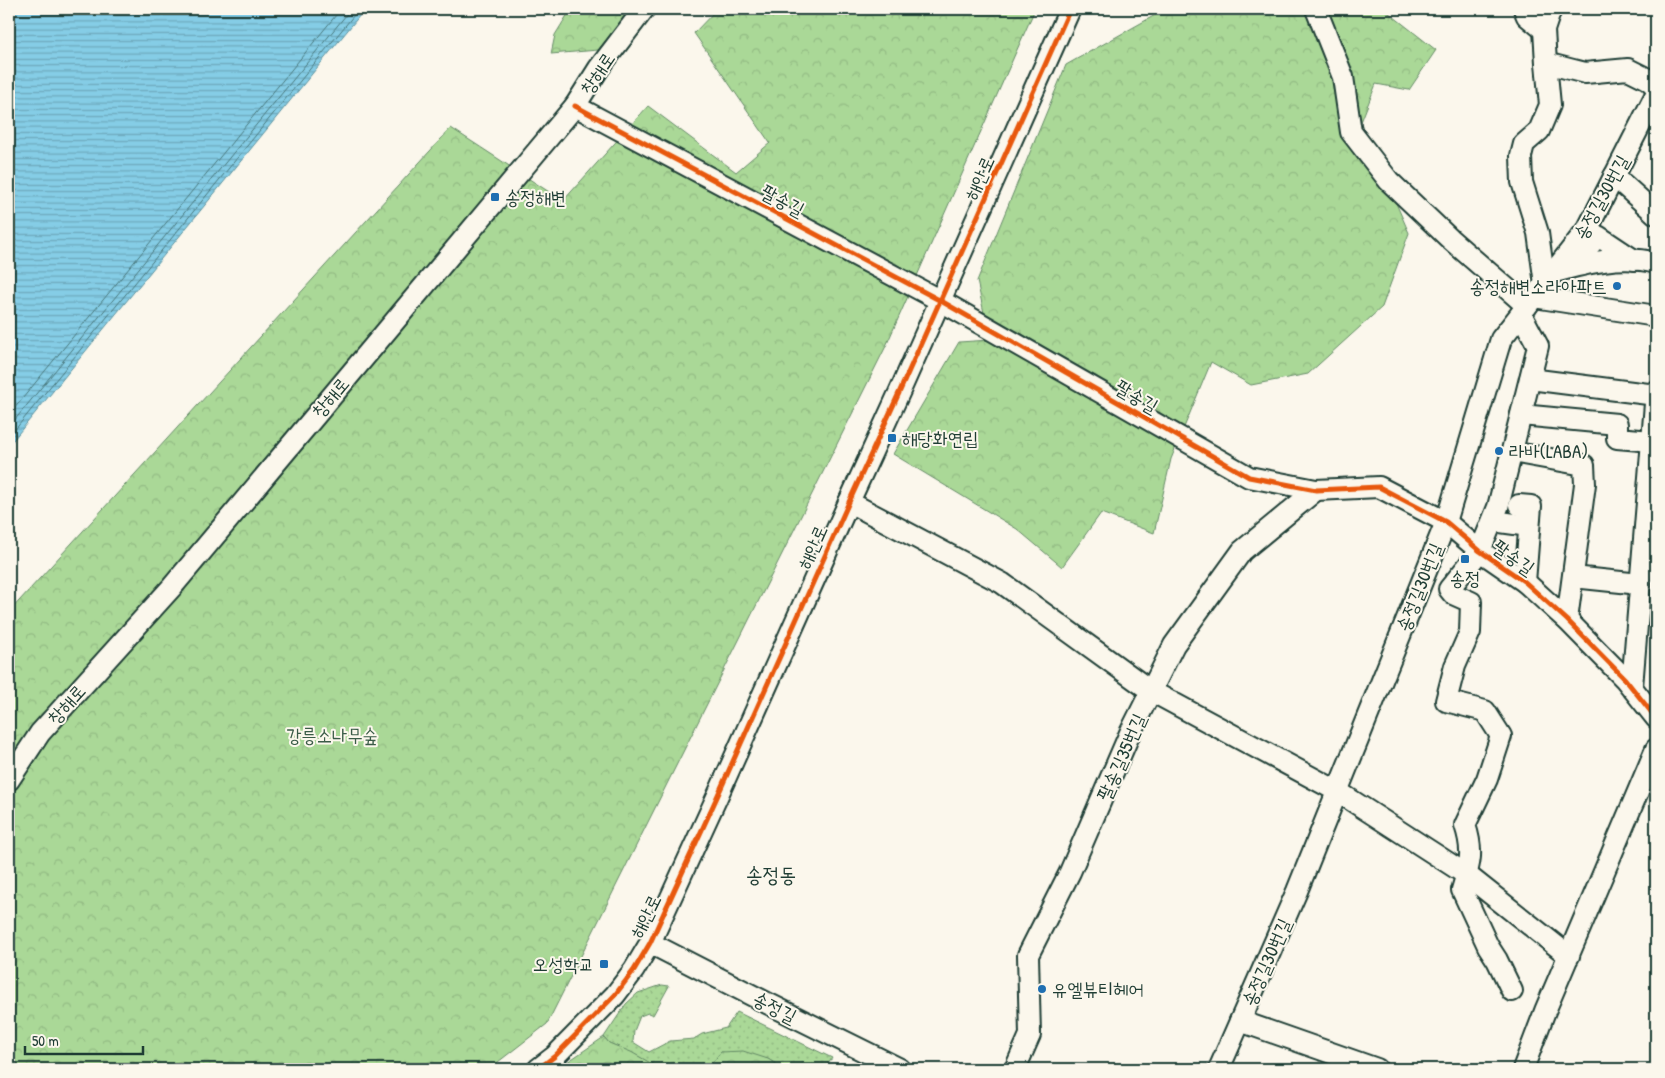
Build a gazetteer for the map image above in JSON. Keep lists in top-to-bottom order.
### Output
{
  "streets": {
    "street": [
      "창해로",
      "해안로",
      "송정길30번길",
      "팔송길",
      "팔송길35번길",
      "송정길"
    ]
  },
  "crossings": [
    ["창해로", "팔송길"],
    ["해안로", "팔송길"],
    ["해안로", "송정길"],
    ["송정길30번길", "팔송길"],
    ["팔송길", "팔송길35번길"]
  ],
  "districts": ["송정동"],
  "parks": ["강릉소나무숲"],
  "places": {
    "transit": [
      "송정해변",
      "해당화연립",
      "송정",
      "오성학교"
    ],
    "other": ["송정해변소라아파트", "라바(LABA)", "유엘뷰티헤어"]
  },
  "scale_bar": "50 m"
}
